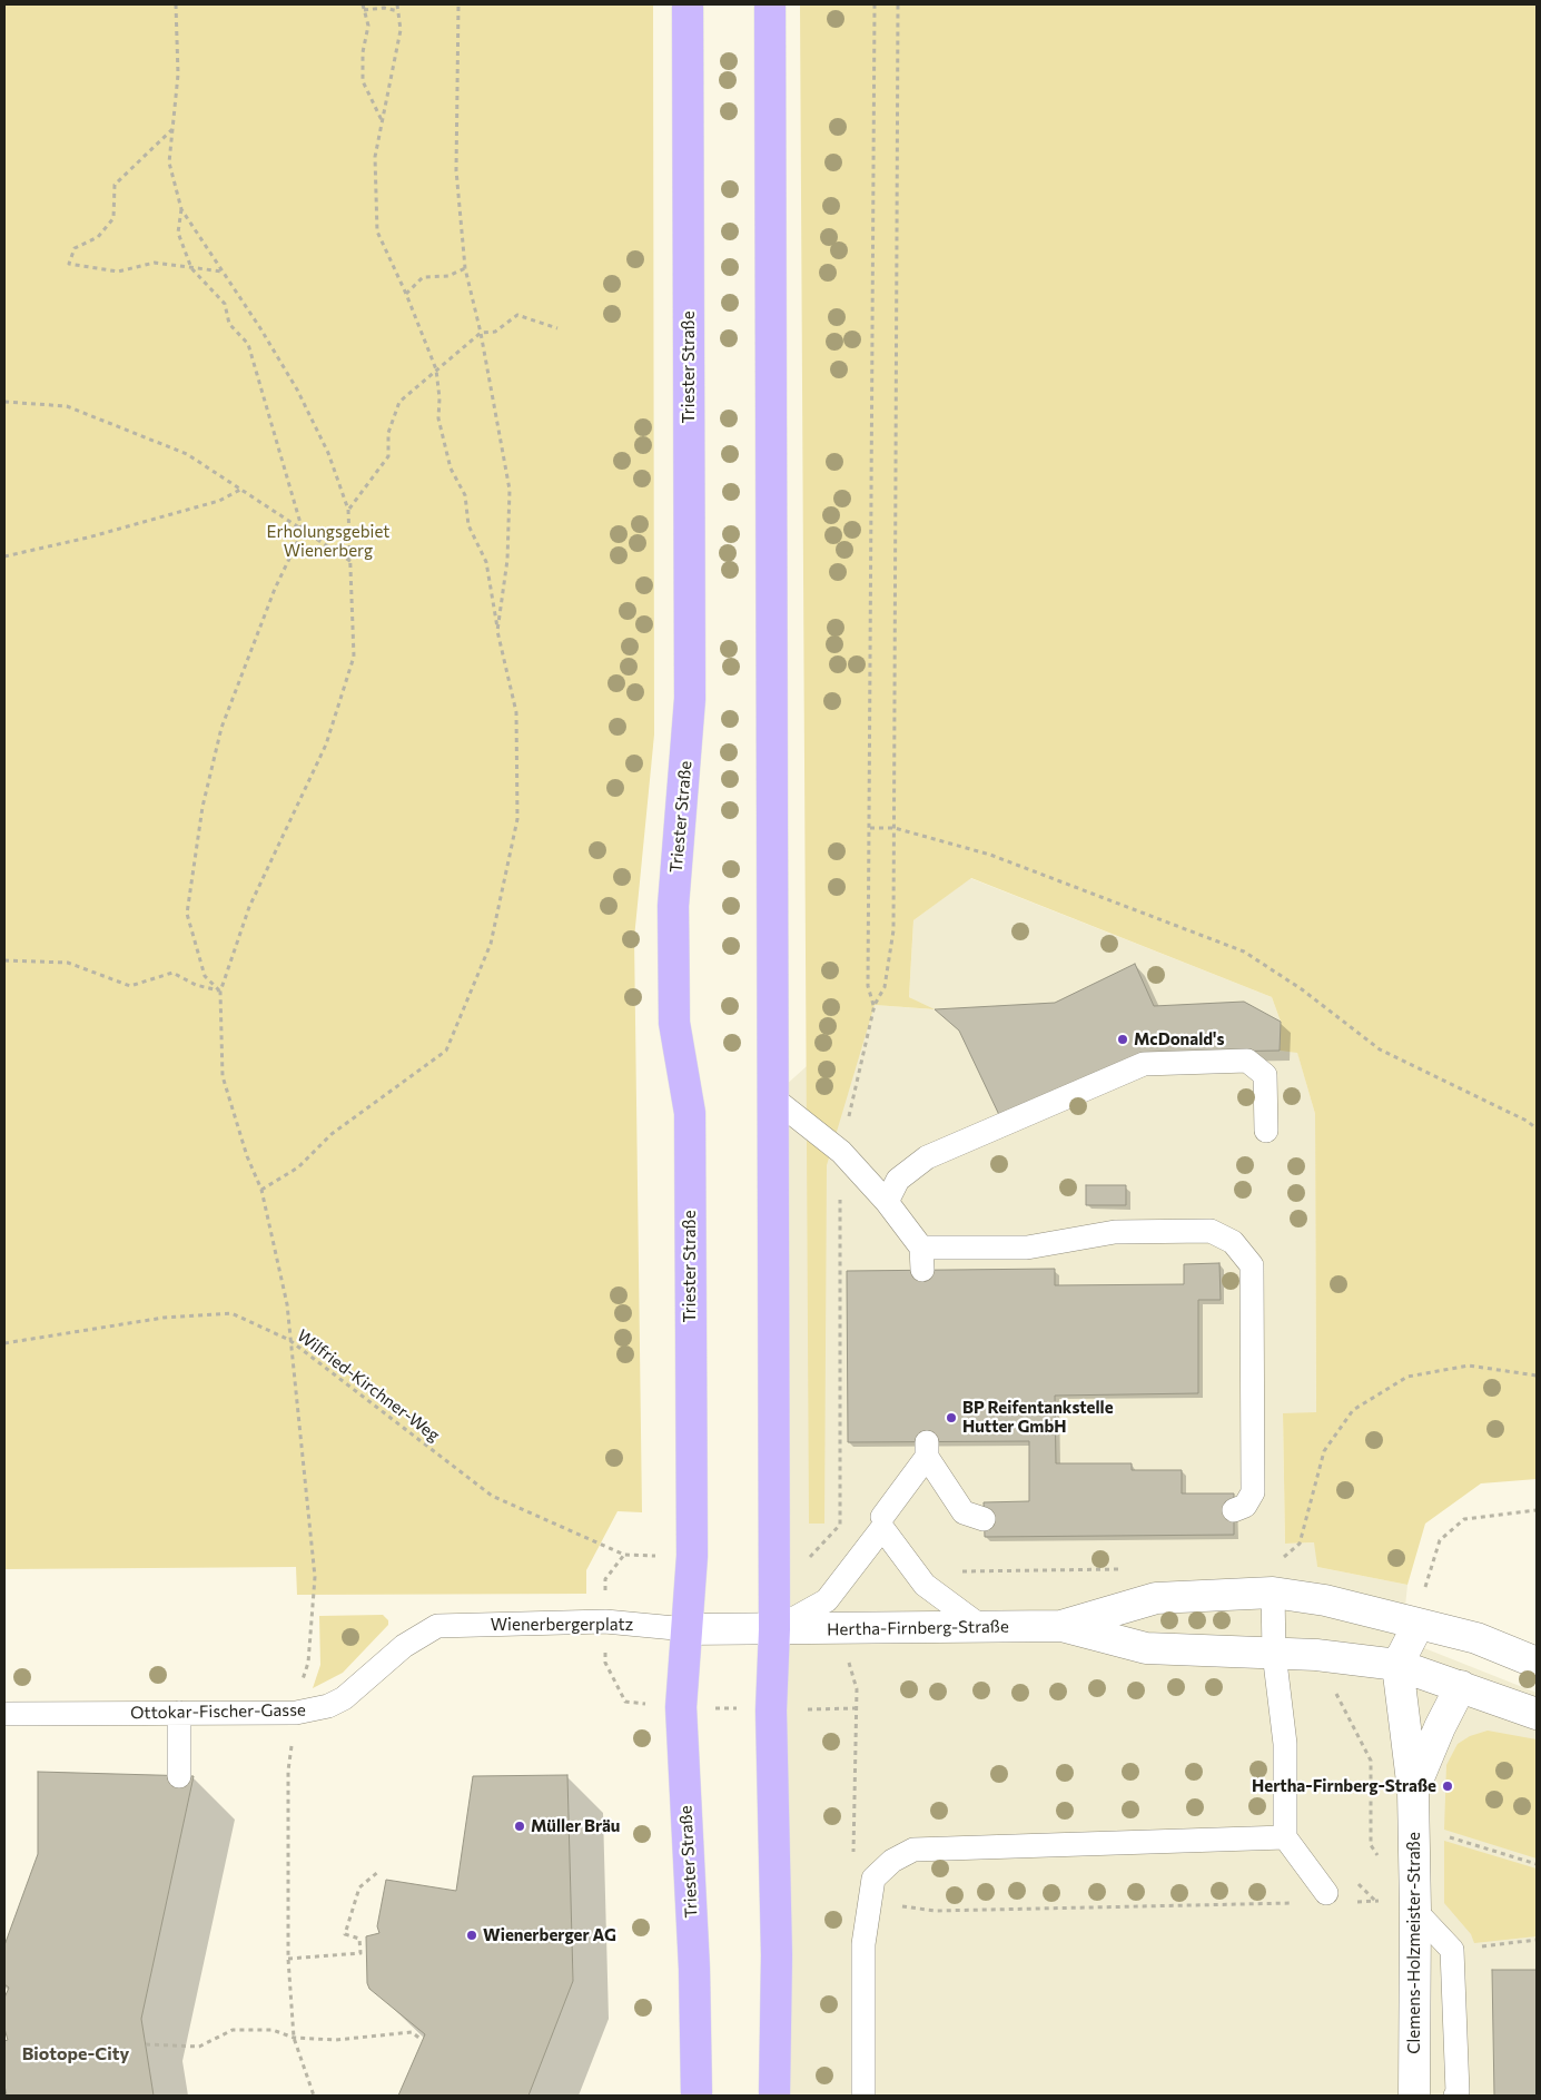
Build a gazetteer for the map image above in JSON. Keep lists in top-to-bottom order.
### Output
{
  "streets": {
    "main road": ["Triester Straße"],
    "street": ["Hertha-Firnberg-Straße", "Clemens-Holzmeister-Straße"],
    "lane": ["Wienerbergerplatz", "Ottokar-Fischer-Gasse"],
    "path": ["Wilfried-Kirchner-Weg"]
  },
  "crossings": [
    ["Triester Straße", "Wienerbergerplatz"],
    ["Wienerbergerplatz", "Ottokar-Fischer-Gasse"],
    ["Hertha-Firnberg-Straße", "Clemens-Holzmeister-Straße"]
  ],
  "districts": ["Biotope-City"],
  "parks": ["Erholungsgebiet Wienerberg"],
  "places": [
    "McDonald's",
    "BP Reifentankstelle Hutter GmbH",
    "Hertha-Firnberg-Straße",
    "Müller Bräu",
    "Wienerberger AG"
  ]
}
